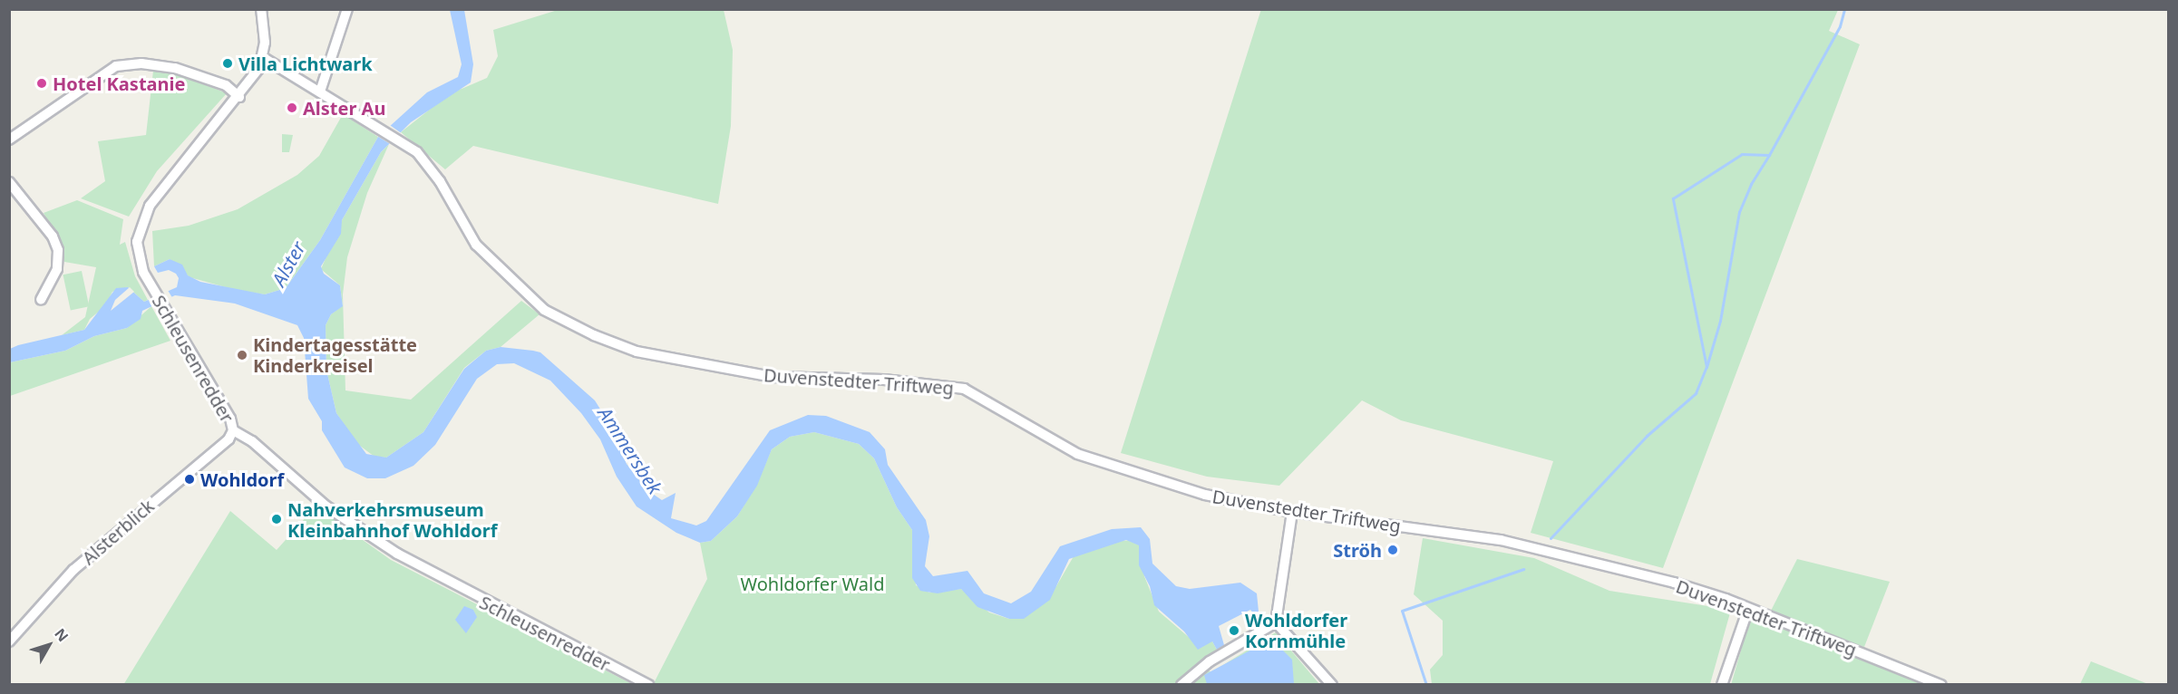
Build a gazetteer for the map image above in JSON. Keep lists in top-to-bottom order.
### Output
{
  "streets": {
    "street": ["Schleusenredder", "Duvenstedter Triftweg", "Alsterblick"]
  },
  "crossings": [
    ["Schleusenredder", "Duvenstedter Triftweg"],
    ["Schleusenredder", "Alsterblick"]
  ],
  "water": ["Alster", "Ammersbek"],
  "parks": ["Wohldorfer Wald"],
  "places": [
    "Villa Lichtwark",
    "Hotel Kastanie",
    "Alster Au",
    "Kindertagesstätte Kinderkreisel",
    "Wohldorf",
    "Nahverkehrsmuseum Kleinbahnhof Wohldorf",
    "Ströh",
    "Wohldorfer Kornmühle"
  ],
  "north": "top right"
}
